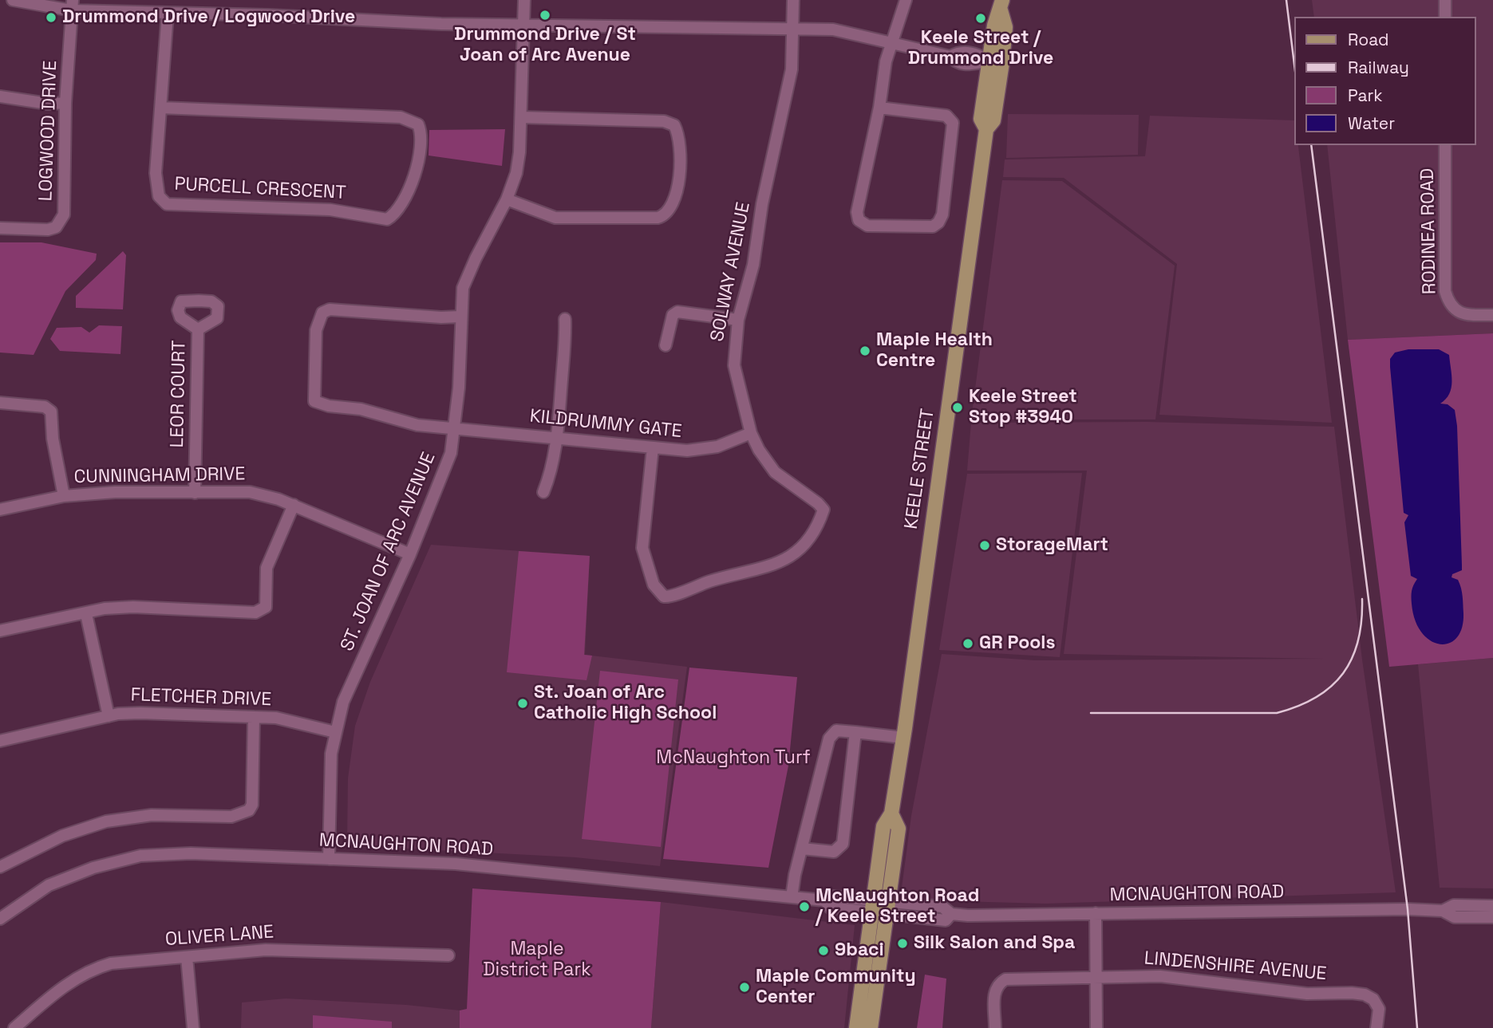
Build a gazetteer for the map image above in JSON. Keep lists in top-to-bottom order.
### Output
{
  "streets": {
    "main road": ["KEELE STREET"],
    "street": [
      "LOGWOOD DRIVE",
      "PURCELL CRESCENT",
      "RODINEA ROAD",
      "SOLWAY AVENUE",
      "LEOR COURT",
      "KILDRUMMY GATE",
      "CUNNINGHAM DRIVE",
      "ST. JOAN OF ARC AVENUE",
      "FLETCHER DRIVE",
      "MCNAUGHTON ROAD",
      "OLIVER LANE",
      "LINDENSHIRE AVENUE"
    ]
  },
  "crossings": [
    ["SOLWAY AVENUE", "KILDRUMMY GATE"],
    ["LEOR COURT", "CUNNINGHAM DRIVE"],
    ["KILDRUMMY GATE", "ST. JOAN OF ARC AVENUE"],
    ["KEELE STREET", "MCNAUGHTON ROAD"],
    ["CUNNINGHAM DRIVE", "ST. JOAN OF ARC AVENUE"],
    ["ST. JOAN OF ARC AVENUE", "FLETCHER DRIVE"],
    ["ST. JOAN OF ARC AVENUE", "MCNAUGHTON ROAD"]
  ],
  "parks": ["McNaughton Turf", "Maple District Park"],
  "places": [
    "Drummond Drive / St Joan of Arc Avenue",
    "Drummond Drive / Logwood Drive",
    "Keele Street / Drummond Drive",
    "Maple Health Centre",
    "Keele Street Stop #3940",
    "StorageMart",
    "GR Pools",
    "St. Joan of Arc Catholic High School",
    "McNaughton Road / Keele Street",
    "Silk Salon and Spa",
    "9baci",
    "Maple Community Center"
  ],
  "legend": [
    "Road",
    "Railway",
    "Park",
    "Water"
  ]
}
